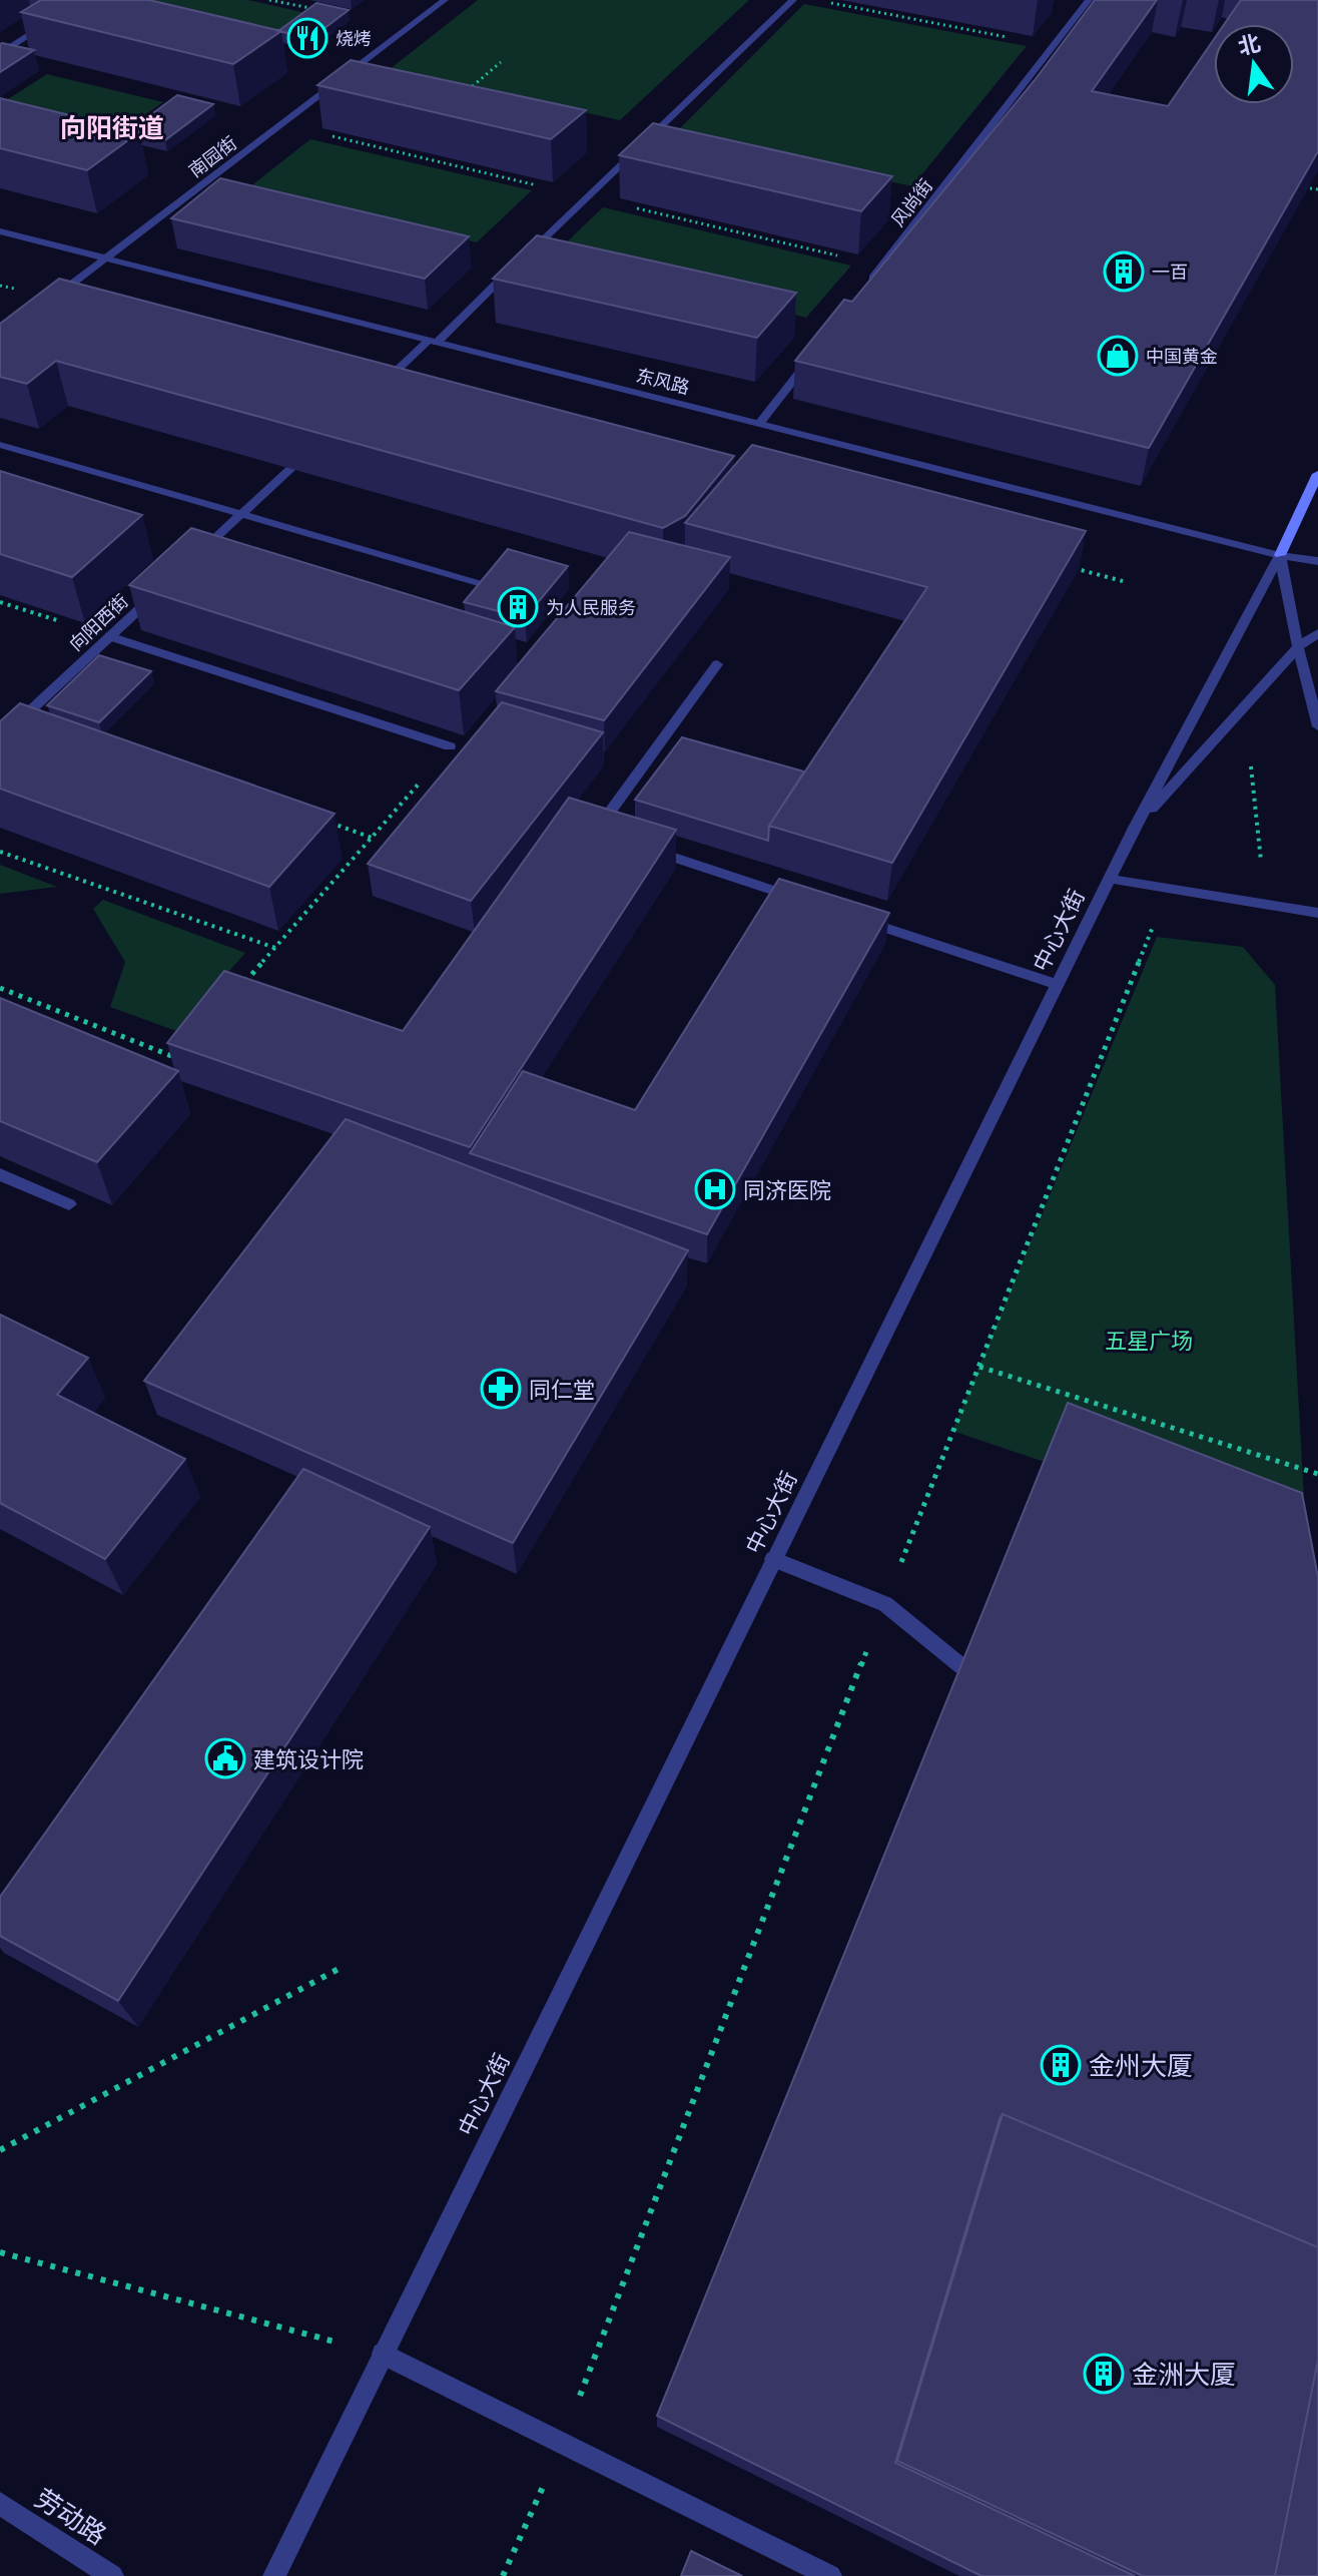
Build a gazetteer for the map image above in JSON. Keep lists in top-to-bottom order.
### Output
{
  "streets": {
    "main road": ["中心大街"],
    "street": [
      "南园街",
      "风尚街",
      "东风路",
      "向阳西街",
      "劳动路"
    ]
  },
  "crossings": [
    ["南园街", "东风路"],
    ["东风路", "中心大街"]
  ],
  "districts": ["向阳街道"],
  "parks": ["五星广场"],
  "places": {
    "restaurant": ["烧烤"],
    "building": [
      "一百",
      "为人民服务",
      "金州大厦",
      "金洲大厦"
    ],
    "shop": ["中国黄金"],
    "hospital": ["同济医院"],
    "pharmacy": ["同仁堂"],
    "public building": ["建筑设计院"]
  },
  "north": "top"
}
